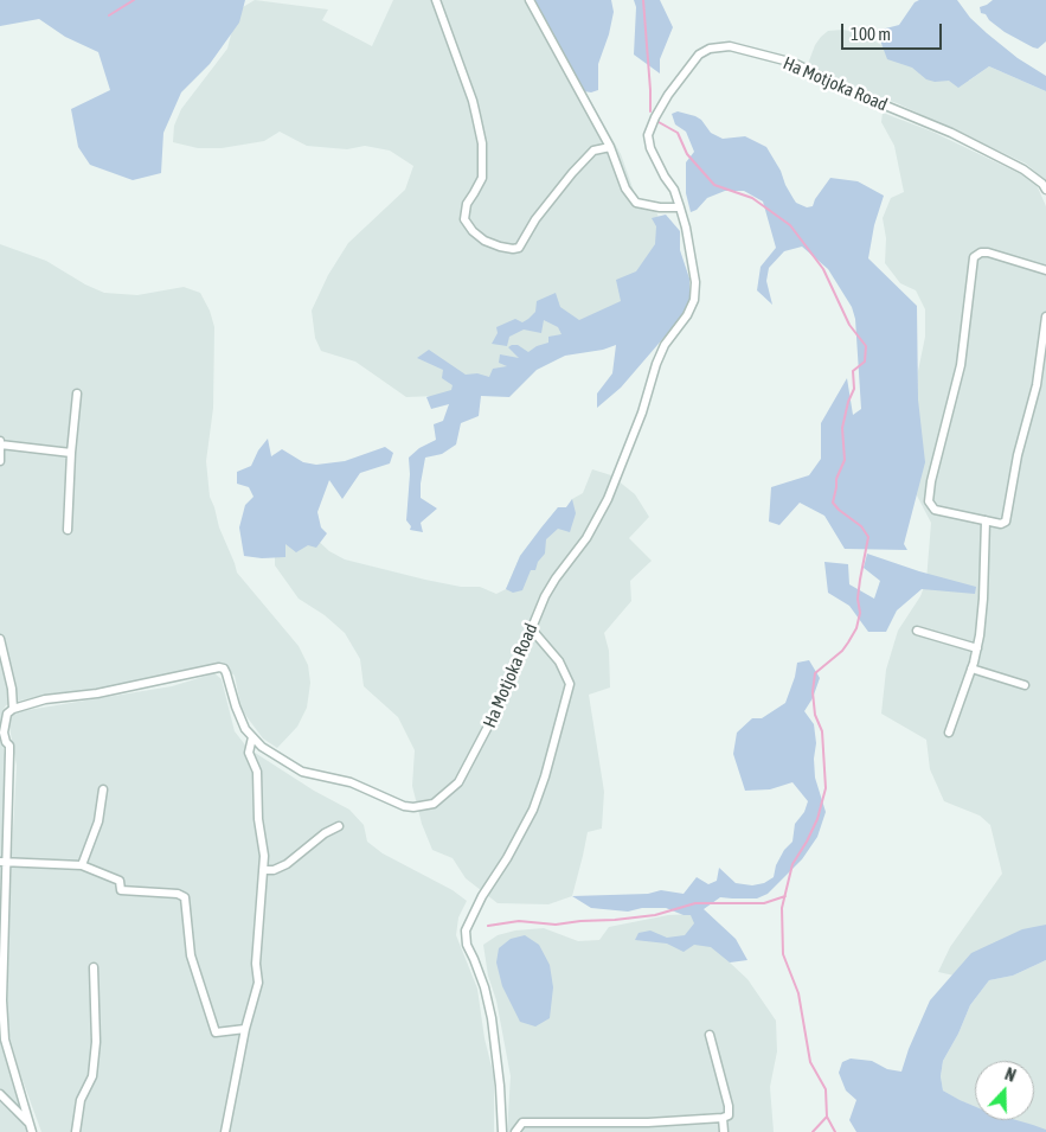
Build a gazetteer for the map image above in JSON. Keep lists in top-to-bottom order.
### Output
{
  "streets": {
    "street": ["Ha Motjoka Road"]
  },
  "scale_bar": "100 m",
  "north": "top"
}
